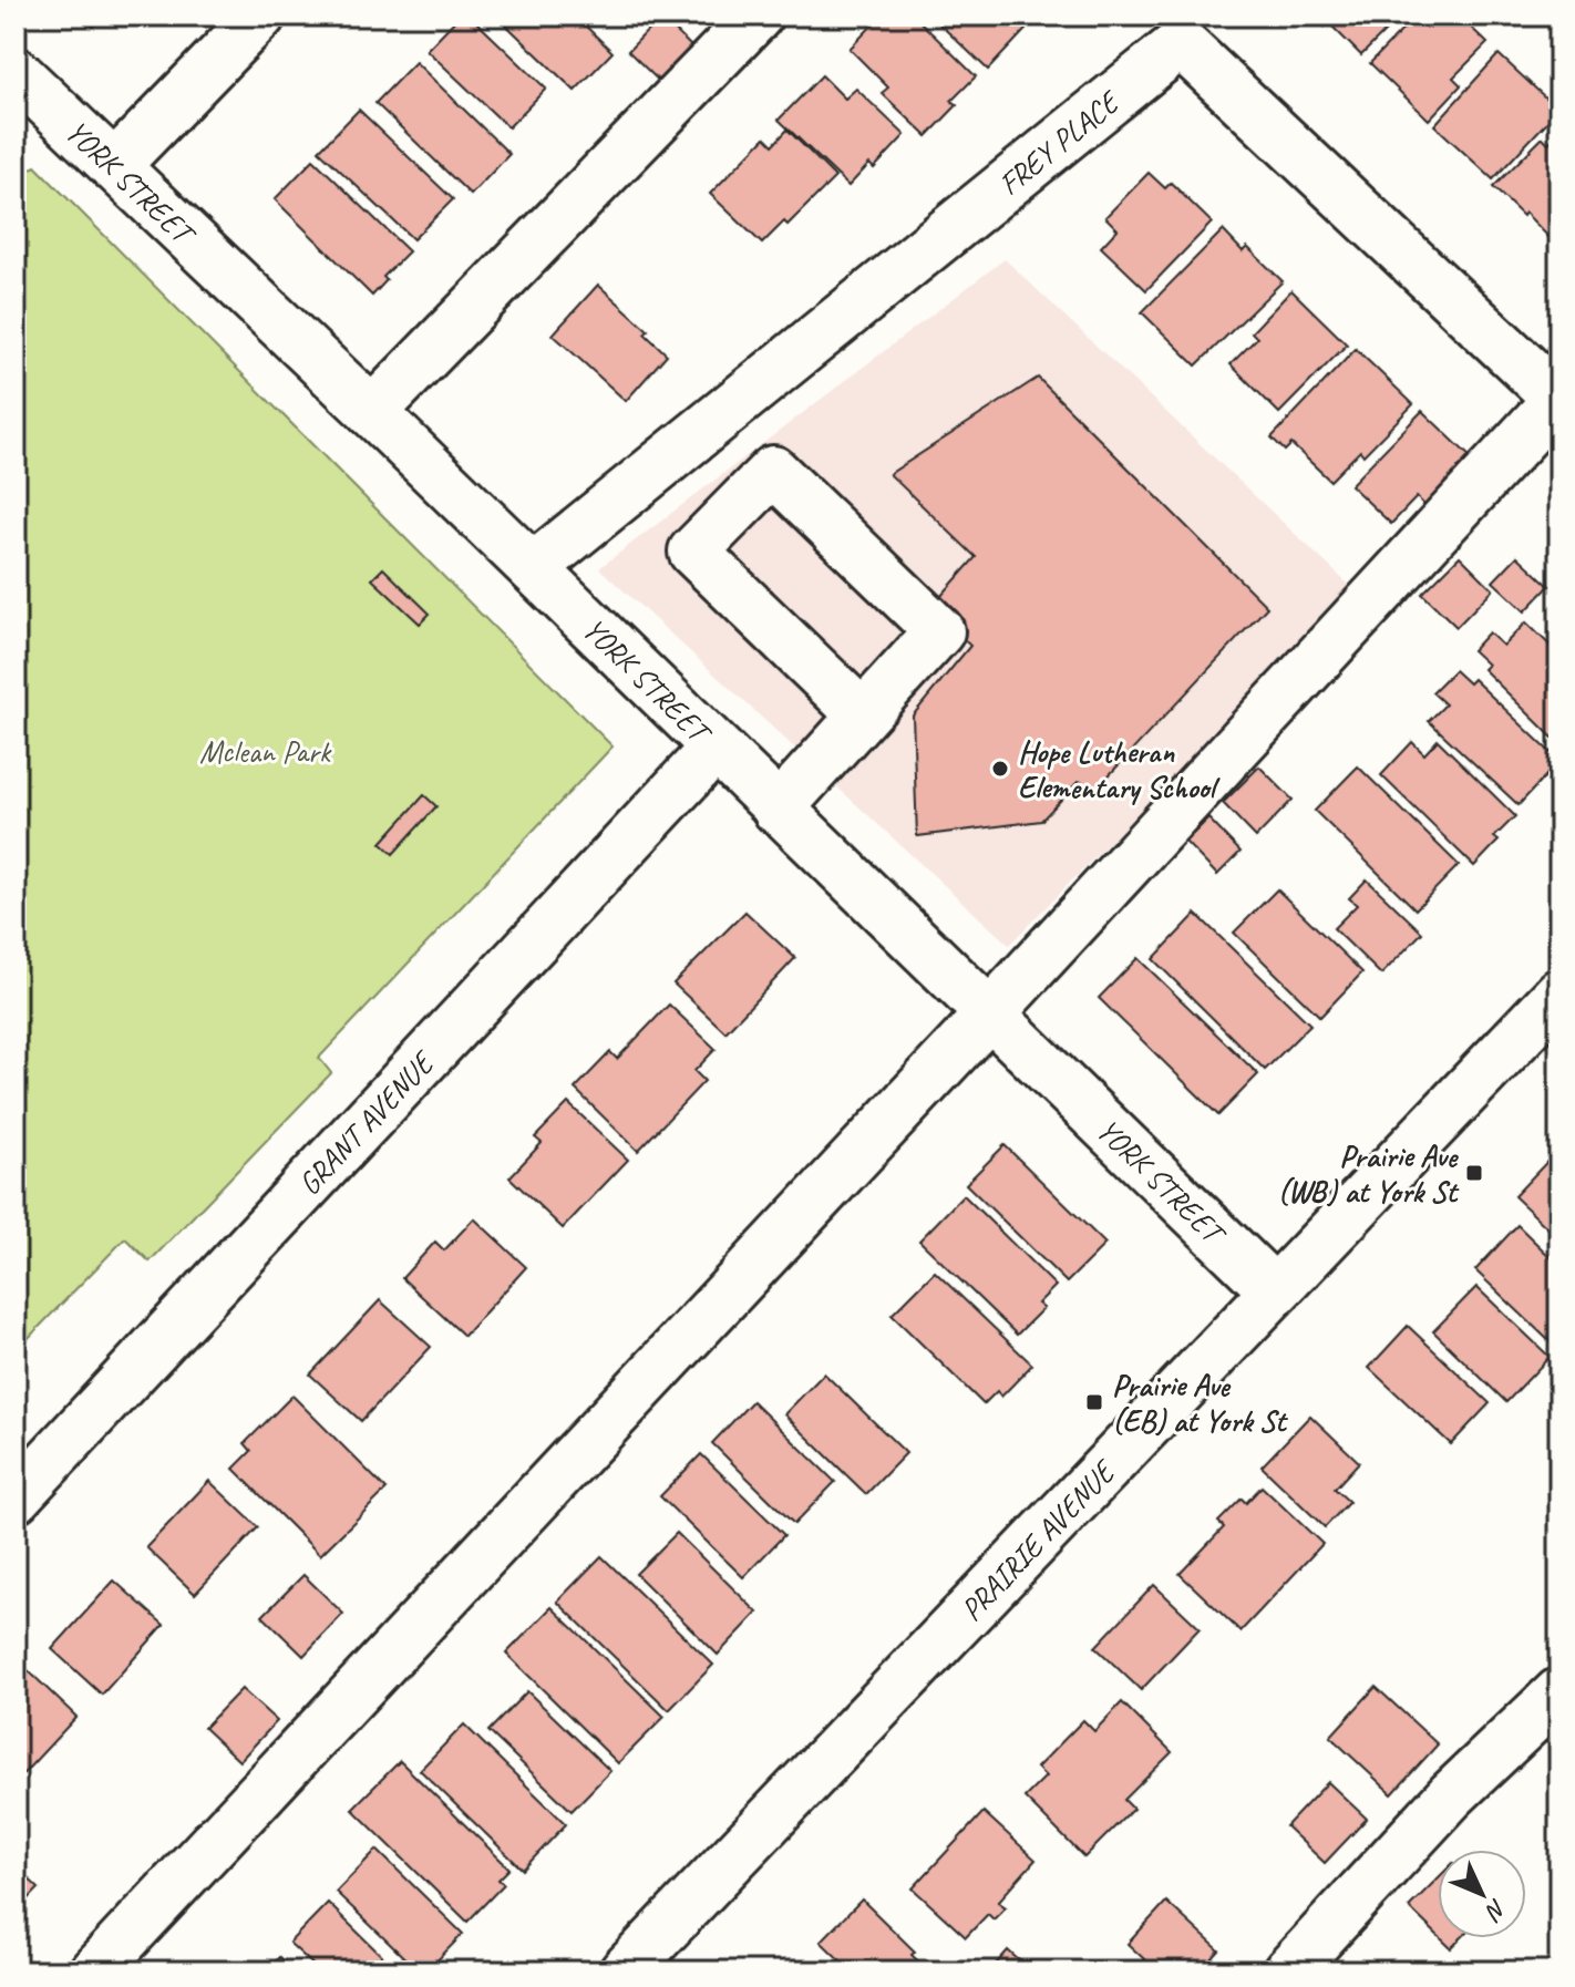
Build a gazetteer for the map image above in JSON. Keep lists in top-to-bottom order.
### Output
{
  "streets": {
    "street": [
      "FREY PLACE",
      "YORK STREET",
      "GRANT AVENUE",
      "PRAIRIE AVENUE"
    ]
  },
  "crossings": [
    ["FREY PLACE", "YORK STREET"],
    ["YORK STREET", "GRANT AVENUE"],
    ["YORK STREET", "PRAIRIE AVENUE"]
  ],
  "parks": ["Mclean Park"],
  "places": {
    "other": ["Hope Lutheran Elementary School"],
    "transit": ["Prairie Ave (WB) at York St", "Prairie Ave (EB) at York St"]
  },
  "north": "bottom right"
}
